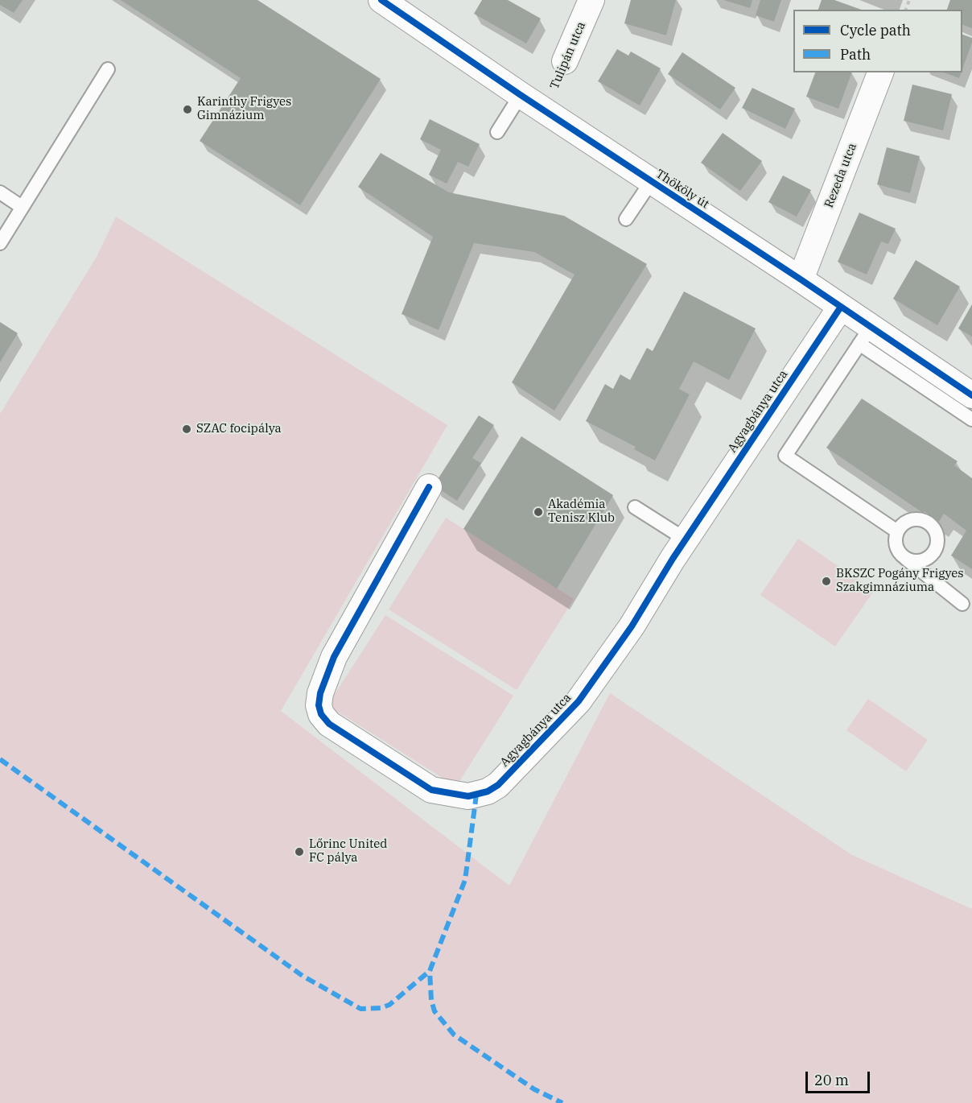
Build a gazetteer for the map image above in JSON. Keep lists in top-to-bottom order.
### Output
{
  "streets": {
    "street": [
      "Tulipán utca",
      "Rezeda utca",
      "Thököly út",
      "Agyagbánya utca"
    ]
  },
  "crossings": [
    ["Rezeda utca", "Thököly út"],
    ["Thököly út", "Agyagbánya utca"]
  ],
  "places": [
    "Karinthy Frigyes Gimnázium",
    "SZAC focipálya",
    "Akadémia Tenisz Klub",
    "BKSZC Pogány Frigyes Szakgimnáziuma",
    "Lőrinc United FC pálya"
  ],
  "legend": ["Cycle path", "Path"],
  "scale_bar": "20 m"
}
